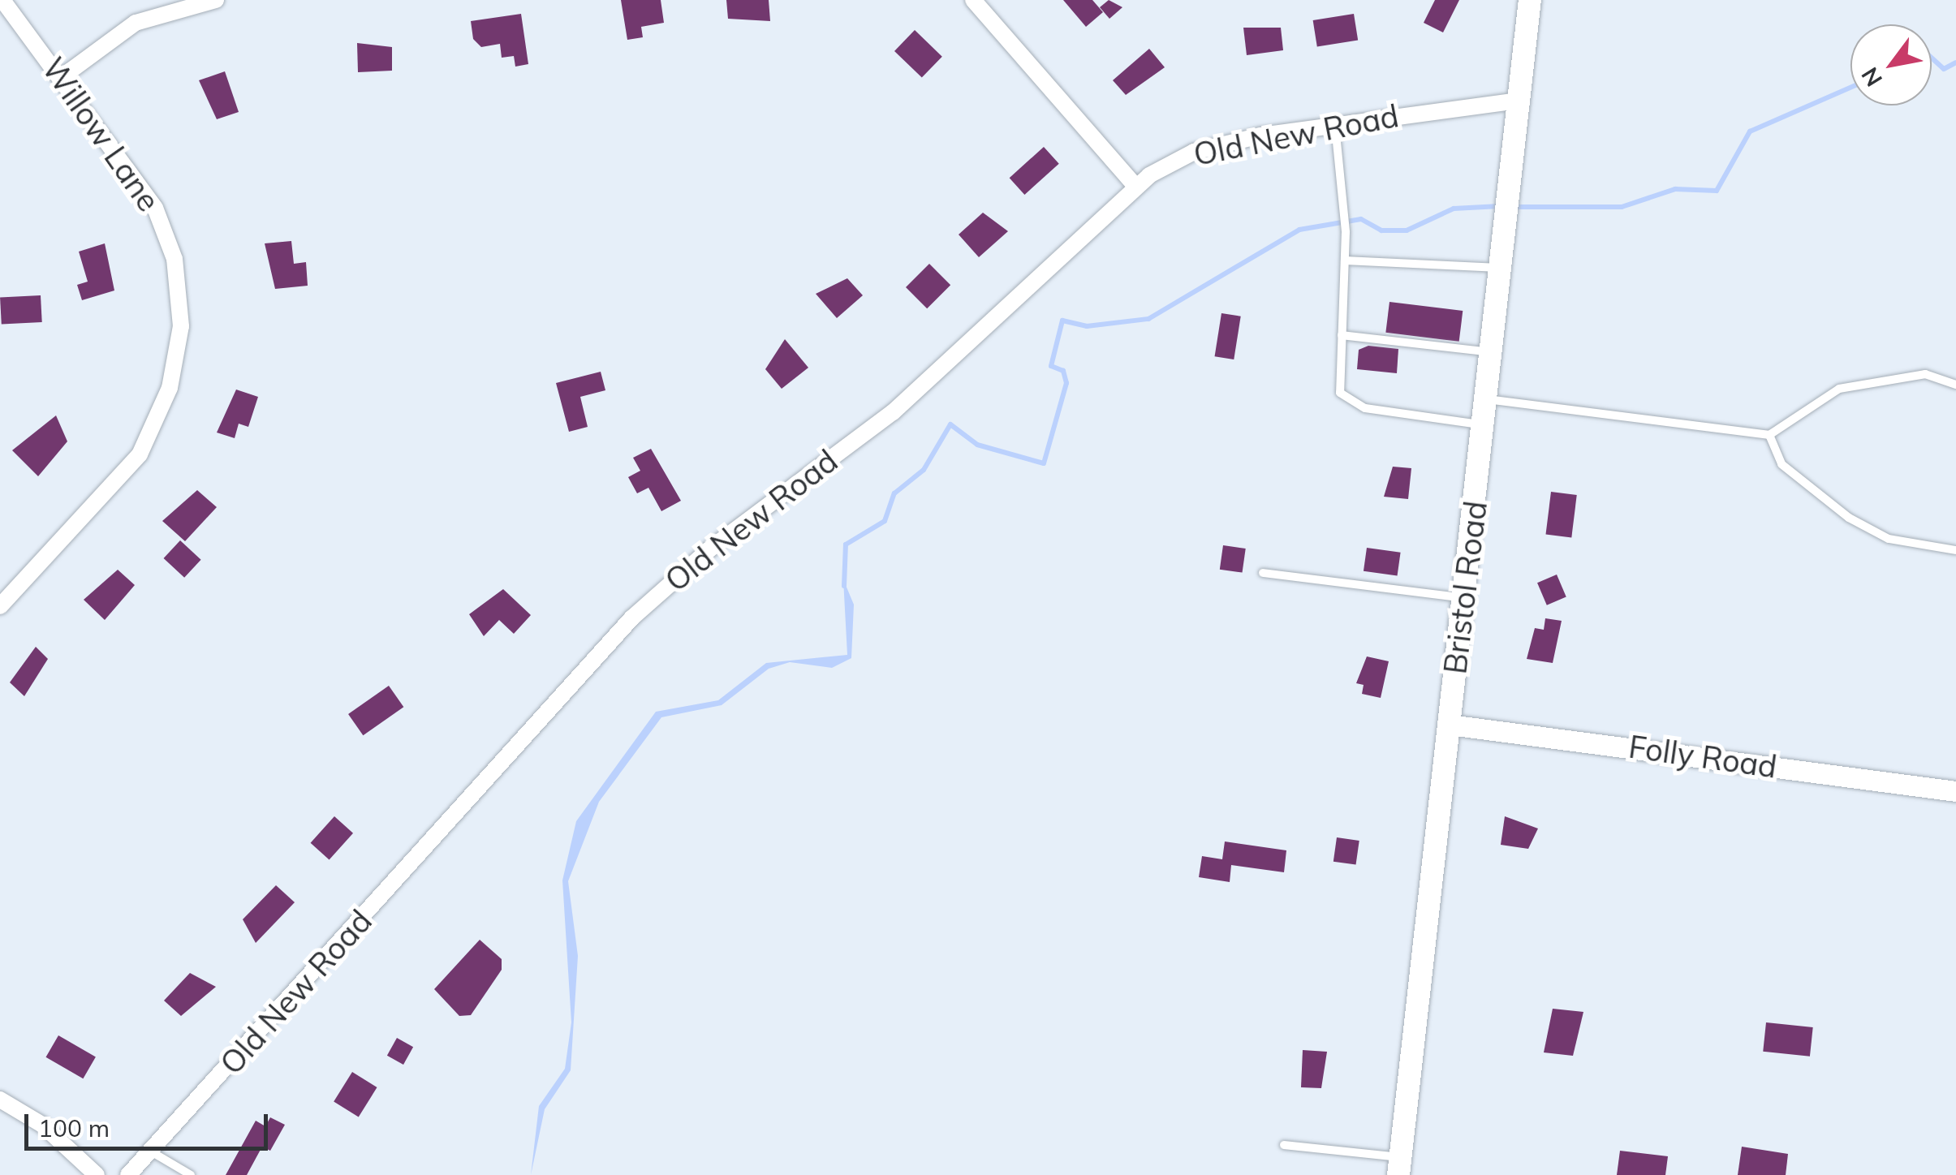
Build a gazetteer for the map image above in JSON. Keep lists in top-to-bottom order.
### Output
{
  "streets": {
    "main road": ["Bristol Road"],
    "street": ["Willow Lane", "Old New Road", "Folly Road"]
  },
  "crossings": [
    ["Old New Road", "Bristol Road"],
    ["Bristol Road", "Folly Road"]
  ],
  "scale_bar": "100 m",
  "north": "bottom left"
}
